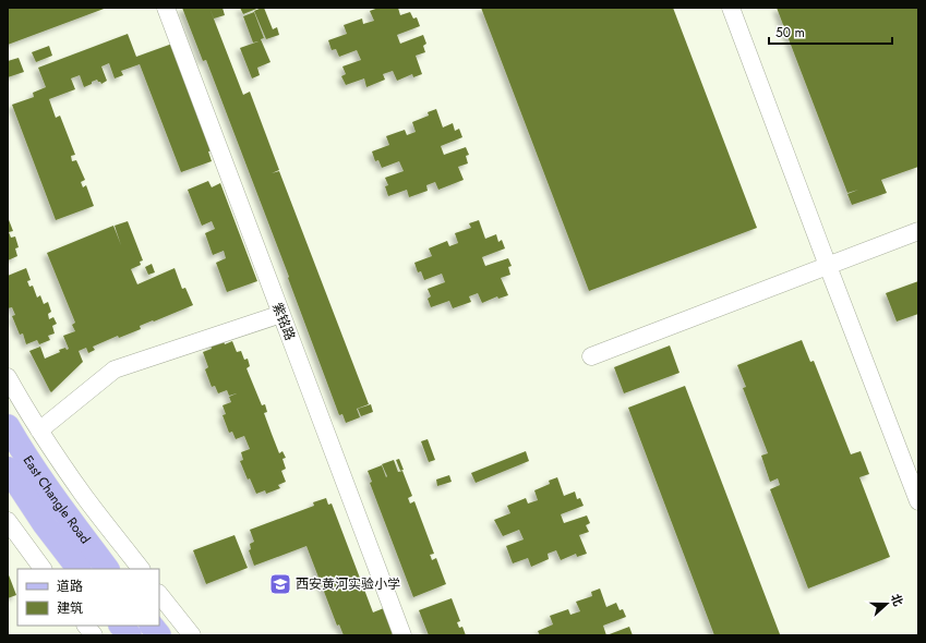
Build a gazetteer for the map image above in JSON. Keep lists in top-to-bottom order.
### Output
{
  "streets": {
    "main road": ["East Changle Road"],
    "street": ["紫铭路"]
  },
  "places": {
    "school or university": ["西安黄河实验小学"]
  },
  "legend": ["道路", "建筑"],
  "scale_bar": "50 m",
  "north": "right"
}
